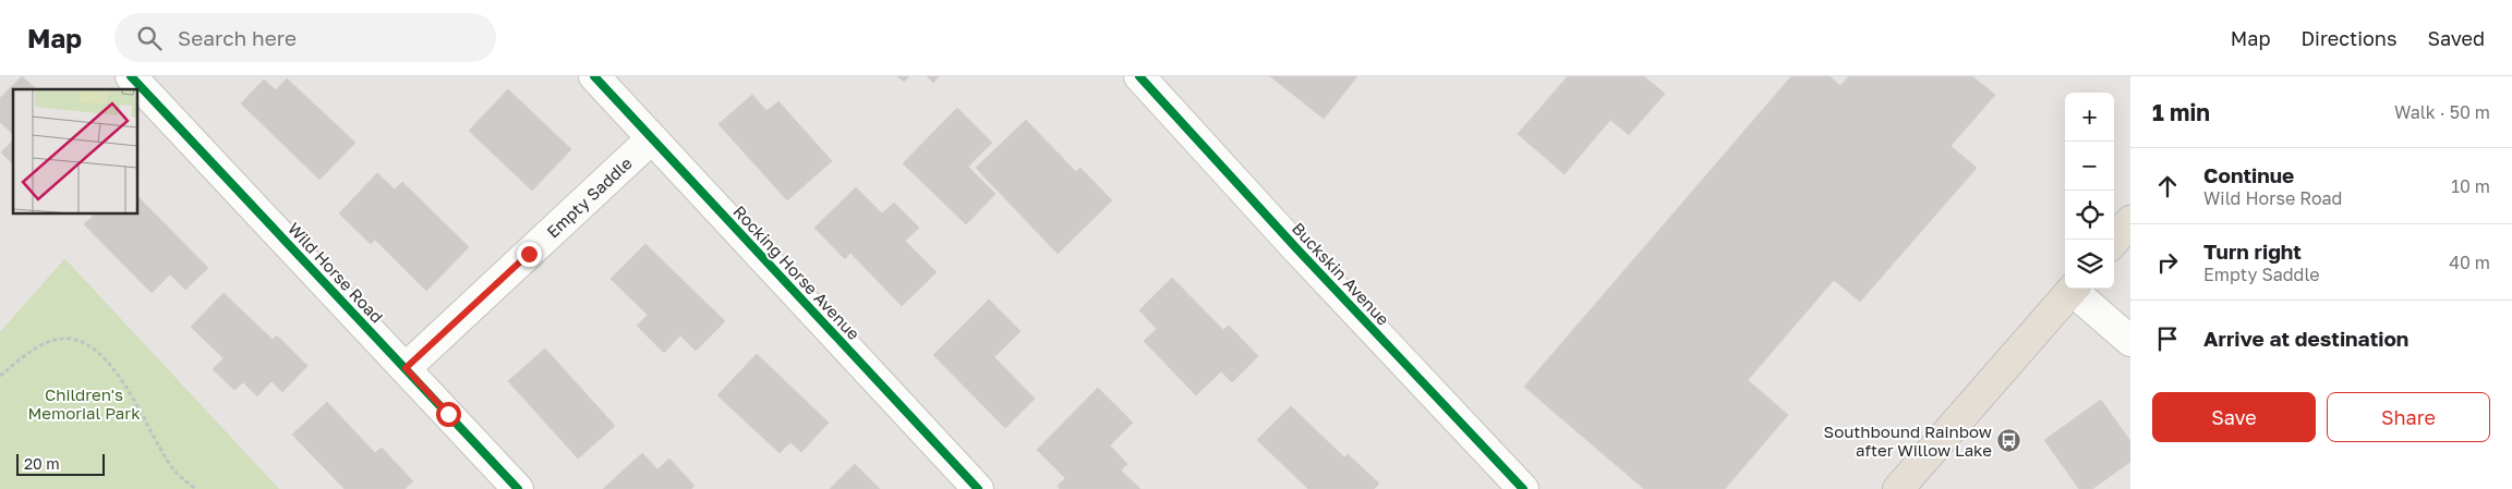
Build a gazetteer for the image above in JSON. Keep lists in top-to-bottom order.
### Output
{
  "streets": {
    "street": [
      "Empty Saddle",
      "Wild Horse Road",
      "Rocking Horse Avenue",
      "Buckskin Avenue"
    ]
  },
  "crossings": [
    ["Empty Saddle", "Wild Horse Road"],
    ["Empty Saddle", "Rocking Horse Avenue"]
  ],
  "parks": ["Children's Memorial Park"],
  "places": {
    "bus stop": ["Southbound Rainbow after Willow Lake"]
  },
  "scale_bar": "20 m",
  "page": {
    "header": "Map",
    "search": "Search here",
    "nav": ["Map", "Directions", "Saved"],
    "heading": ["1 min", "Walk · 50 m"],
    "map_buttons": ["+", "−"],
    "list": [
      ["Continue", "Wild Horse Road", "10 m"],
      ["Turn right", "Empty Saddle", "40 m"],
      "Arrive at destination"
    ],
    "buttons": ["Save", "Share"],
    "scale": "20 m"
  }
}
